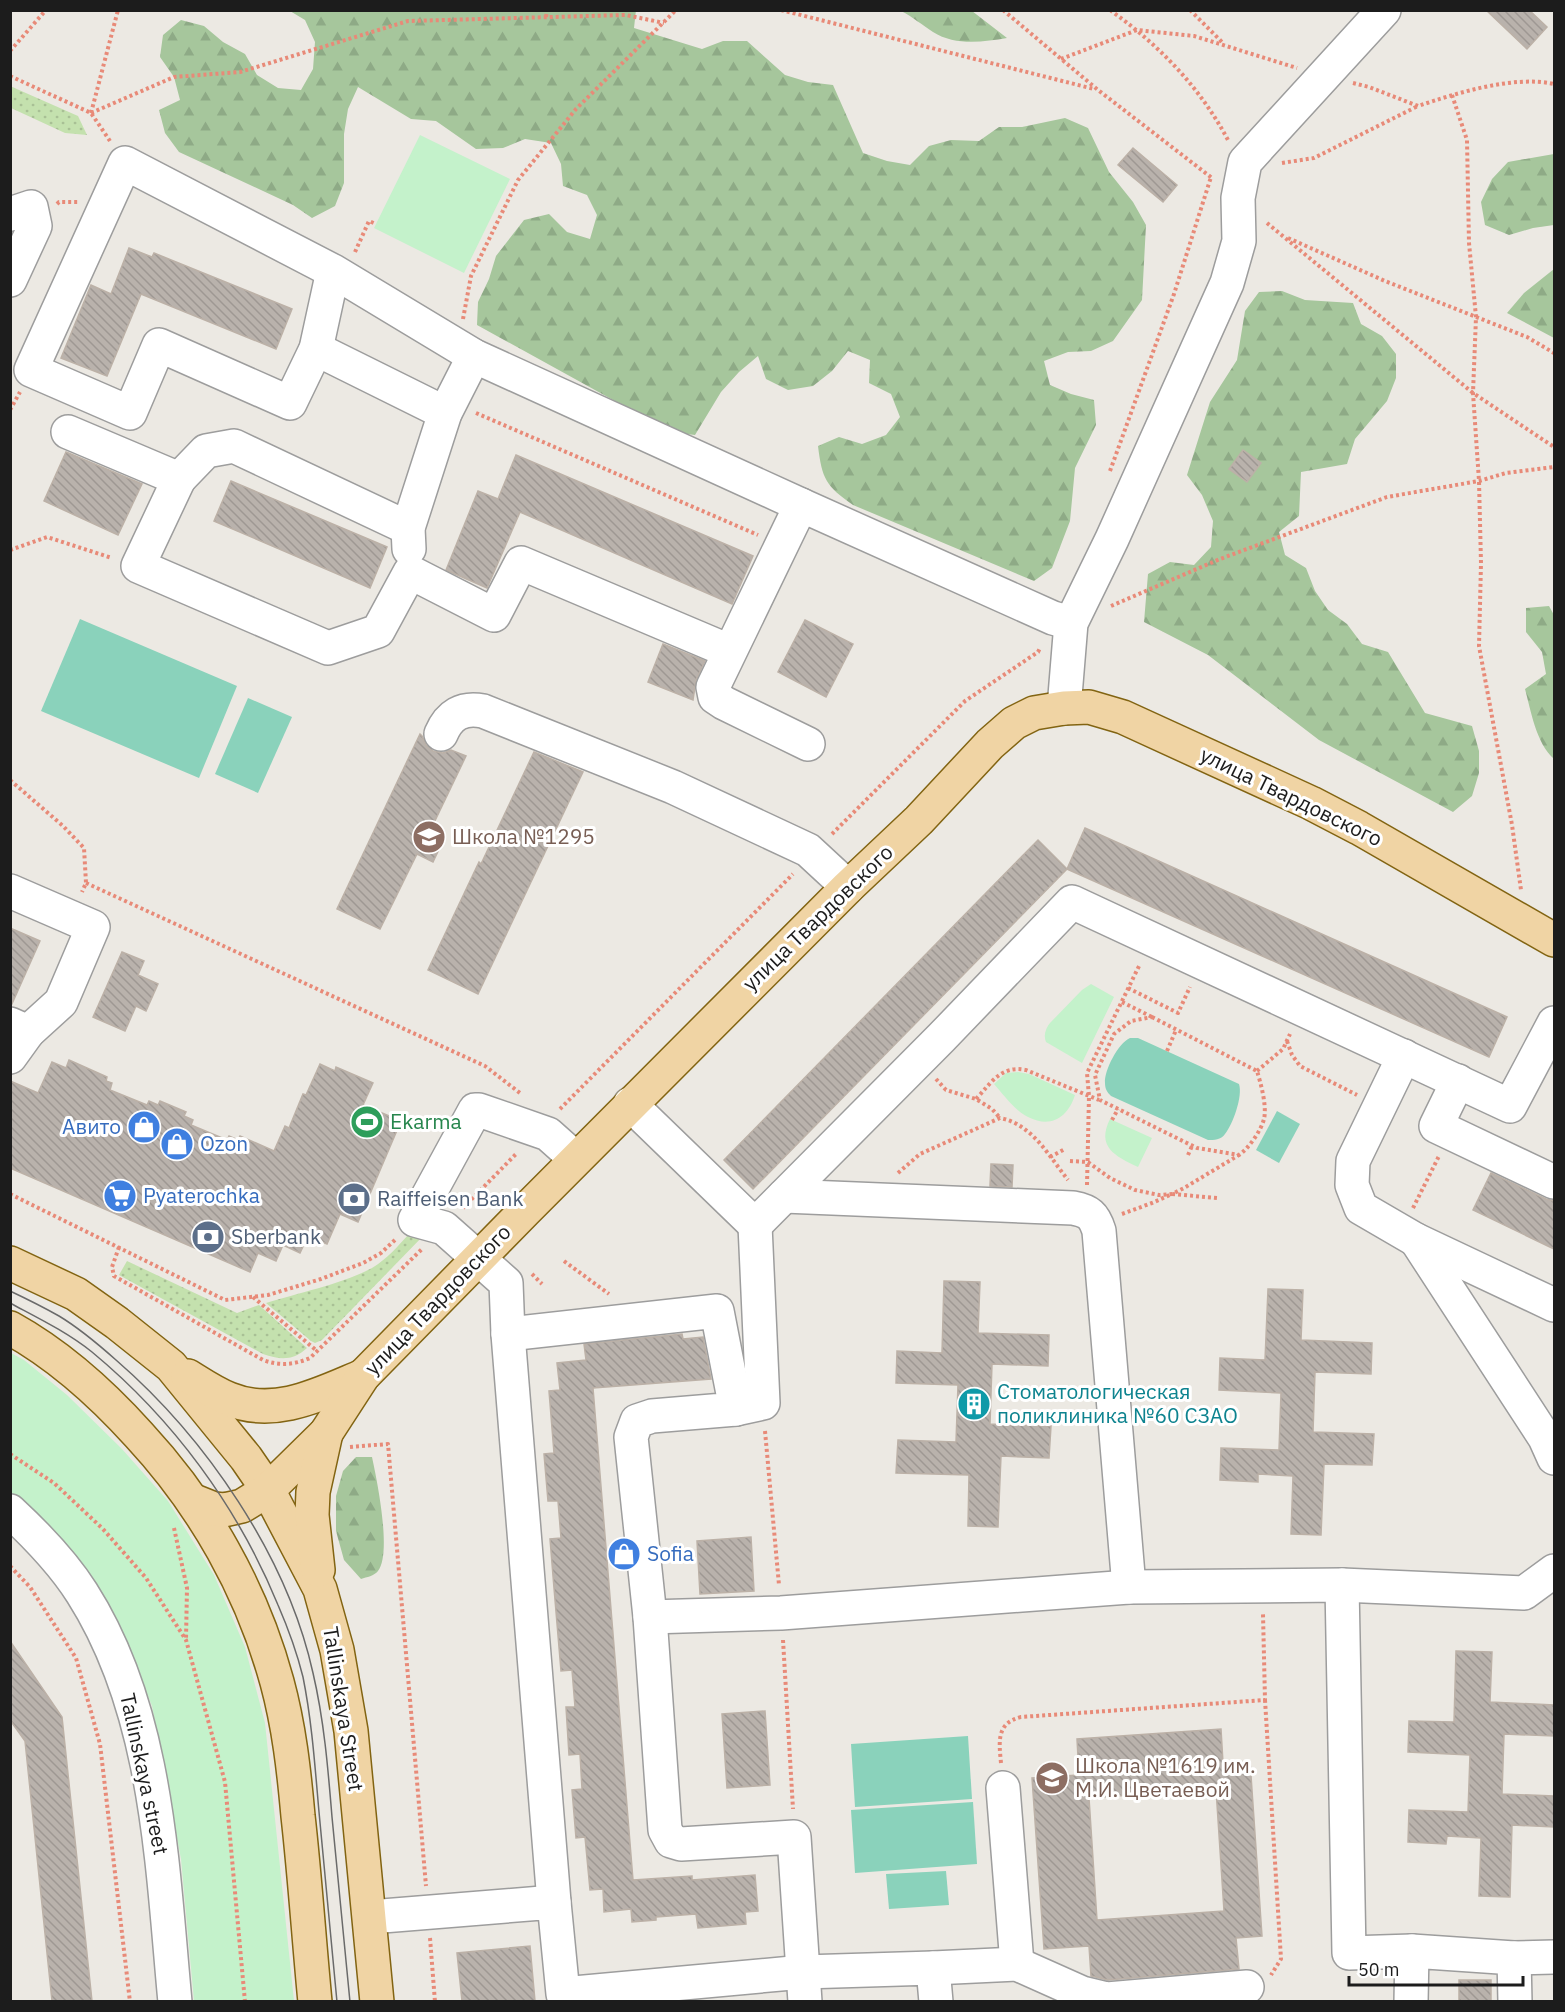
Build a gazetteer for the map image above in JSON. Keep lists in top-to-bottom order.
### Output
{
  "streets": {
    "main road": ["улица Твардовского", "Tallinskaya Street"],
    "street": ["Tallinskaya street"]
  },
  "crossings": [
    ["улица Твардовского", "Tallinskaya Street"]
  ],
  "places": {
    "school or university": ["Школа №1295", "Школа №1619 им. М.И. Цветаевой"],
    "sports": ["Ekarma"],
    "shop": ["Авито", "Ozon", "Sofia"],
    "supermarket": ["Pyaterochka"],
    "bank": ["Raiffeisen Bank", "Sberbank"],
    "building": ["Стоматологическая поликлиника №60 СЗАО"]
  },
  "scale_bar": "50 m"
}
